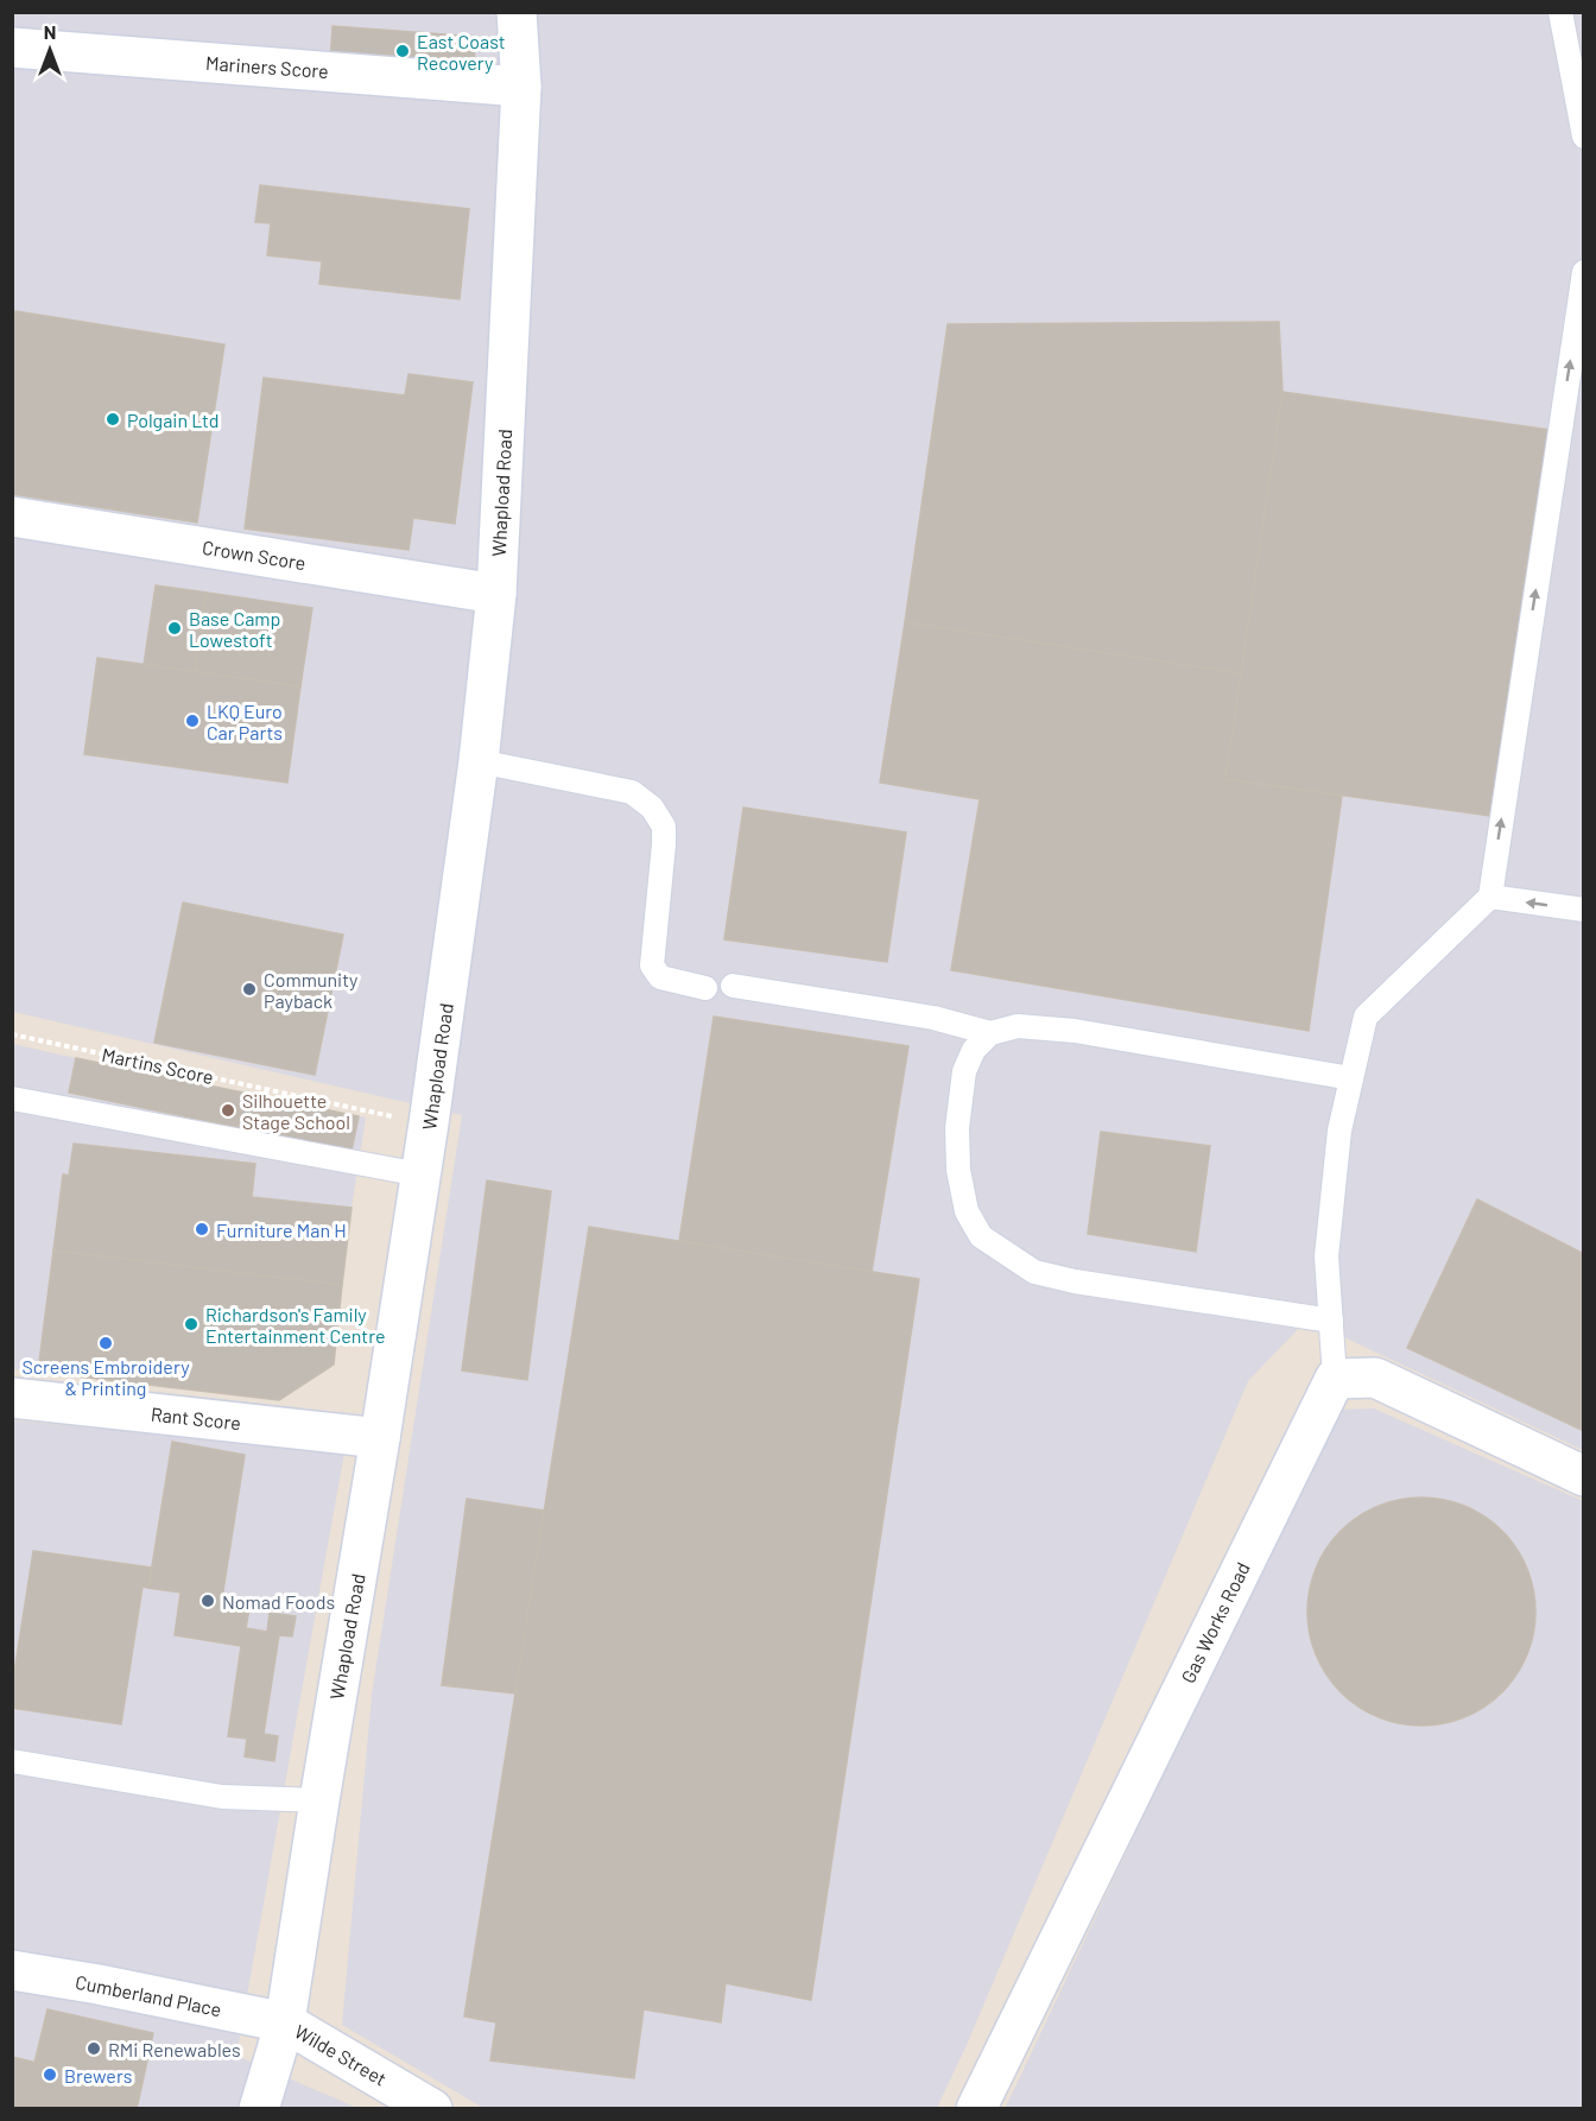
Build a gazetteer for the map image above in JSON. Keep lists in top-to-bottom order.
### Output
{
  "streets": {
    "street": [
      "Mariners Score",
      "Whapload Road",
      "Crown Score",
      "Rant Score",
      "Gas Works Road",
      "Cumberland Place",
      "Wilde Street"
    ],
    "path": ["Martins Score"]
  },
  "crossings": [
    ["Mariners Score", "Whapload Road"],
    ["Whapload Road", "Crown Score"],
    ["Whapload Road", "Martins Score"],
    ["Whapload Road", "Rant Score"],
    ["Whapload Road", "Cumberland Place"],
    ["Whapload Road", "Wilde Street"],
    ["Cumberland Place", "Wilde Street"]
  ],
  "places": [
    "East Coast Recovery",
    "Polgain Ltd",
    "Base Camp Lowestoft",
    "LKQ Euro Car Parts",
    "Community Payback",
    "Silhouette Stage School",
    "Furniture Man H",
    "Richardson's Family Entertainment Centre",
    "Screens Embroidery & Printing",
    "Nomad Foods",
    "RMi Renewables",
    "Brewers"
  ],
  "north": "top"
}
